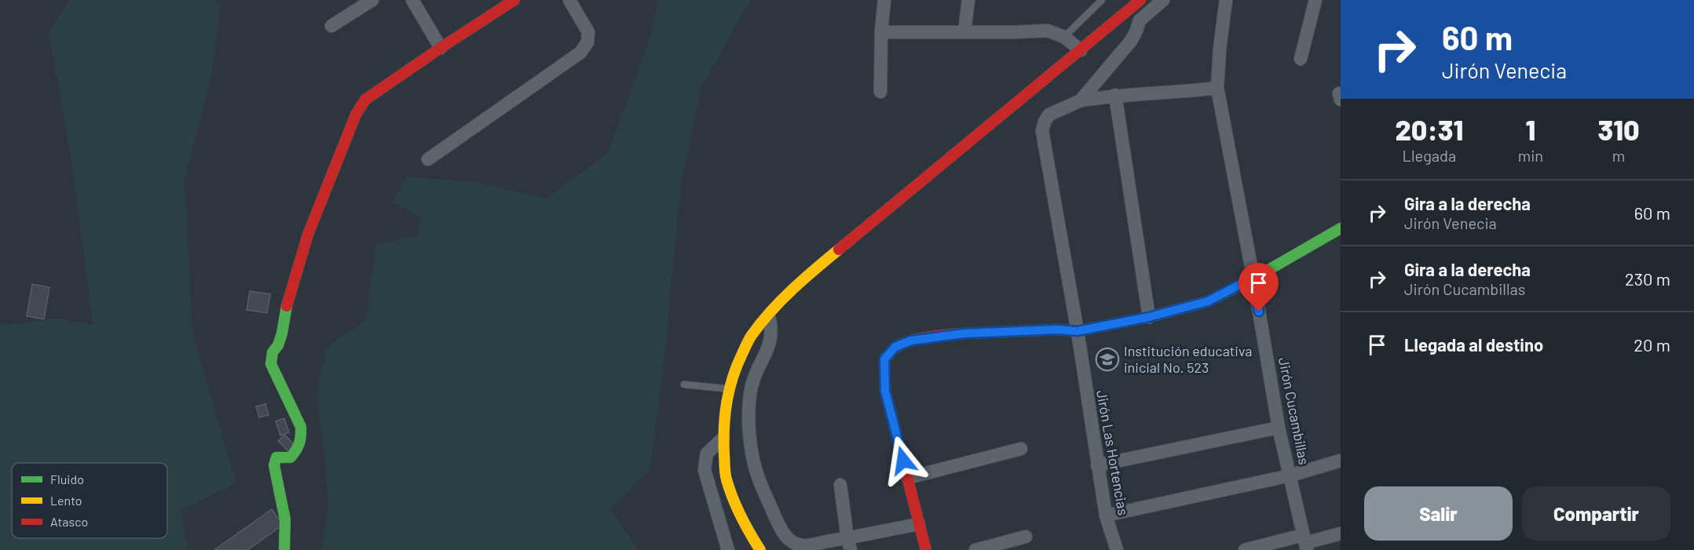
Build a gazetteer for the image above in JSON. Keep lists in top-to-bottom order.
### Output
{
  "streets": {
    "street": ["Jirón Cucambillas", "Jirón Las Hortencias"]
  },
  "places": {
    "school or university": ["Institución educativa inicial No. 523"]
  },
  "legend": ["Fluido", "Lento", "Atasco"],
  "page": {
    "turn": ["60 m", "Jirón Venecia"],
    "eta": [
      "20:31",
      "Llegada",
      "1",
      "min",
      "310",
      "m"
    ],
    "list": [
      {
        "name": "Gira a la derecha",
        "note": "Jirón Venecia",
        "value": "60 m"
      },
      {
        "name": "Gira a la derecha",
        "note": "Jirón Cucambillas",
        "value": "230 m"
      },
      {
        "name": "Llegada al destino",
        "value": "20 m"
      }
    ],
    "buttons": ["Salir", "Compartir"]
  }
}
